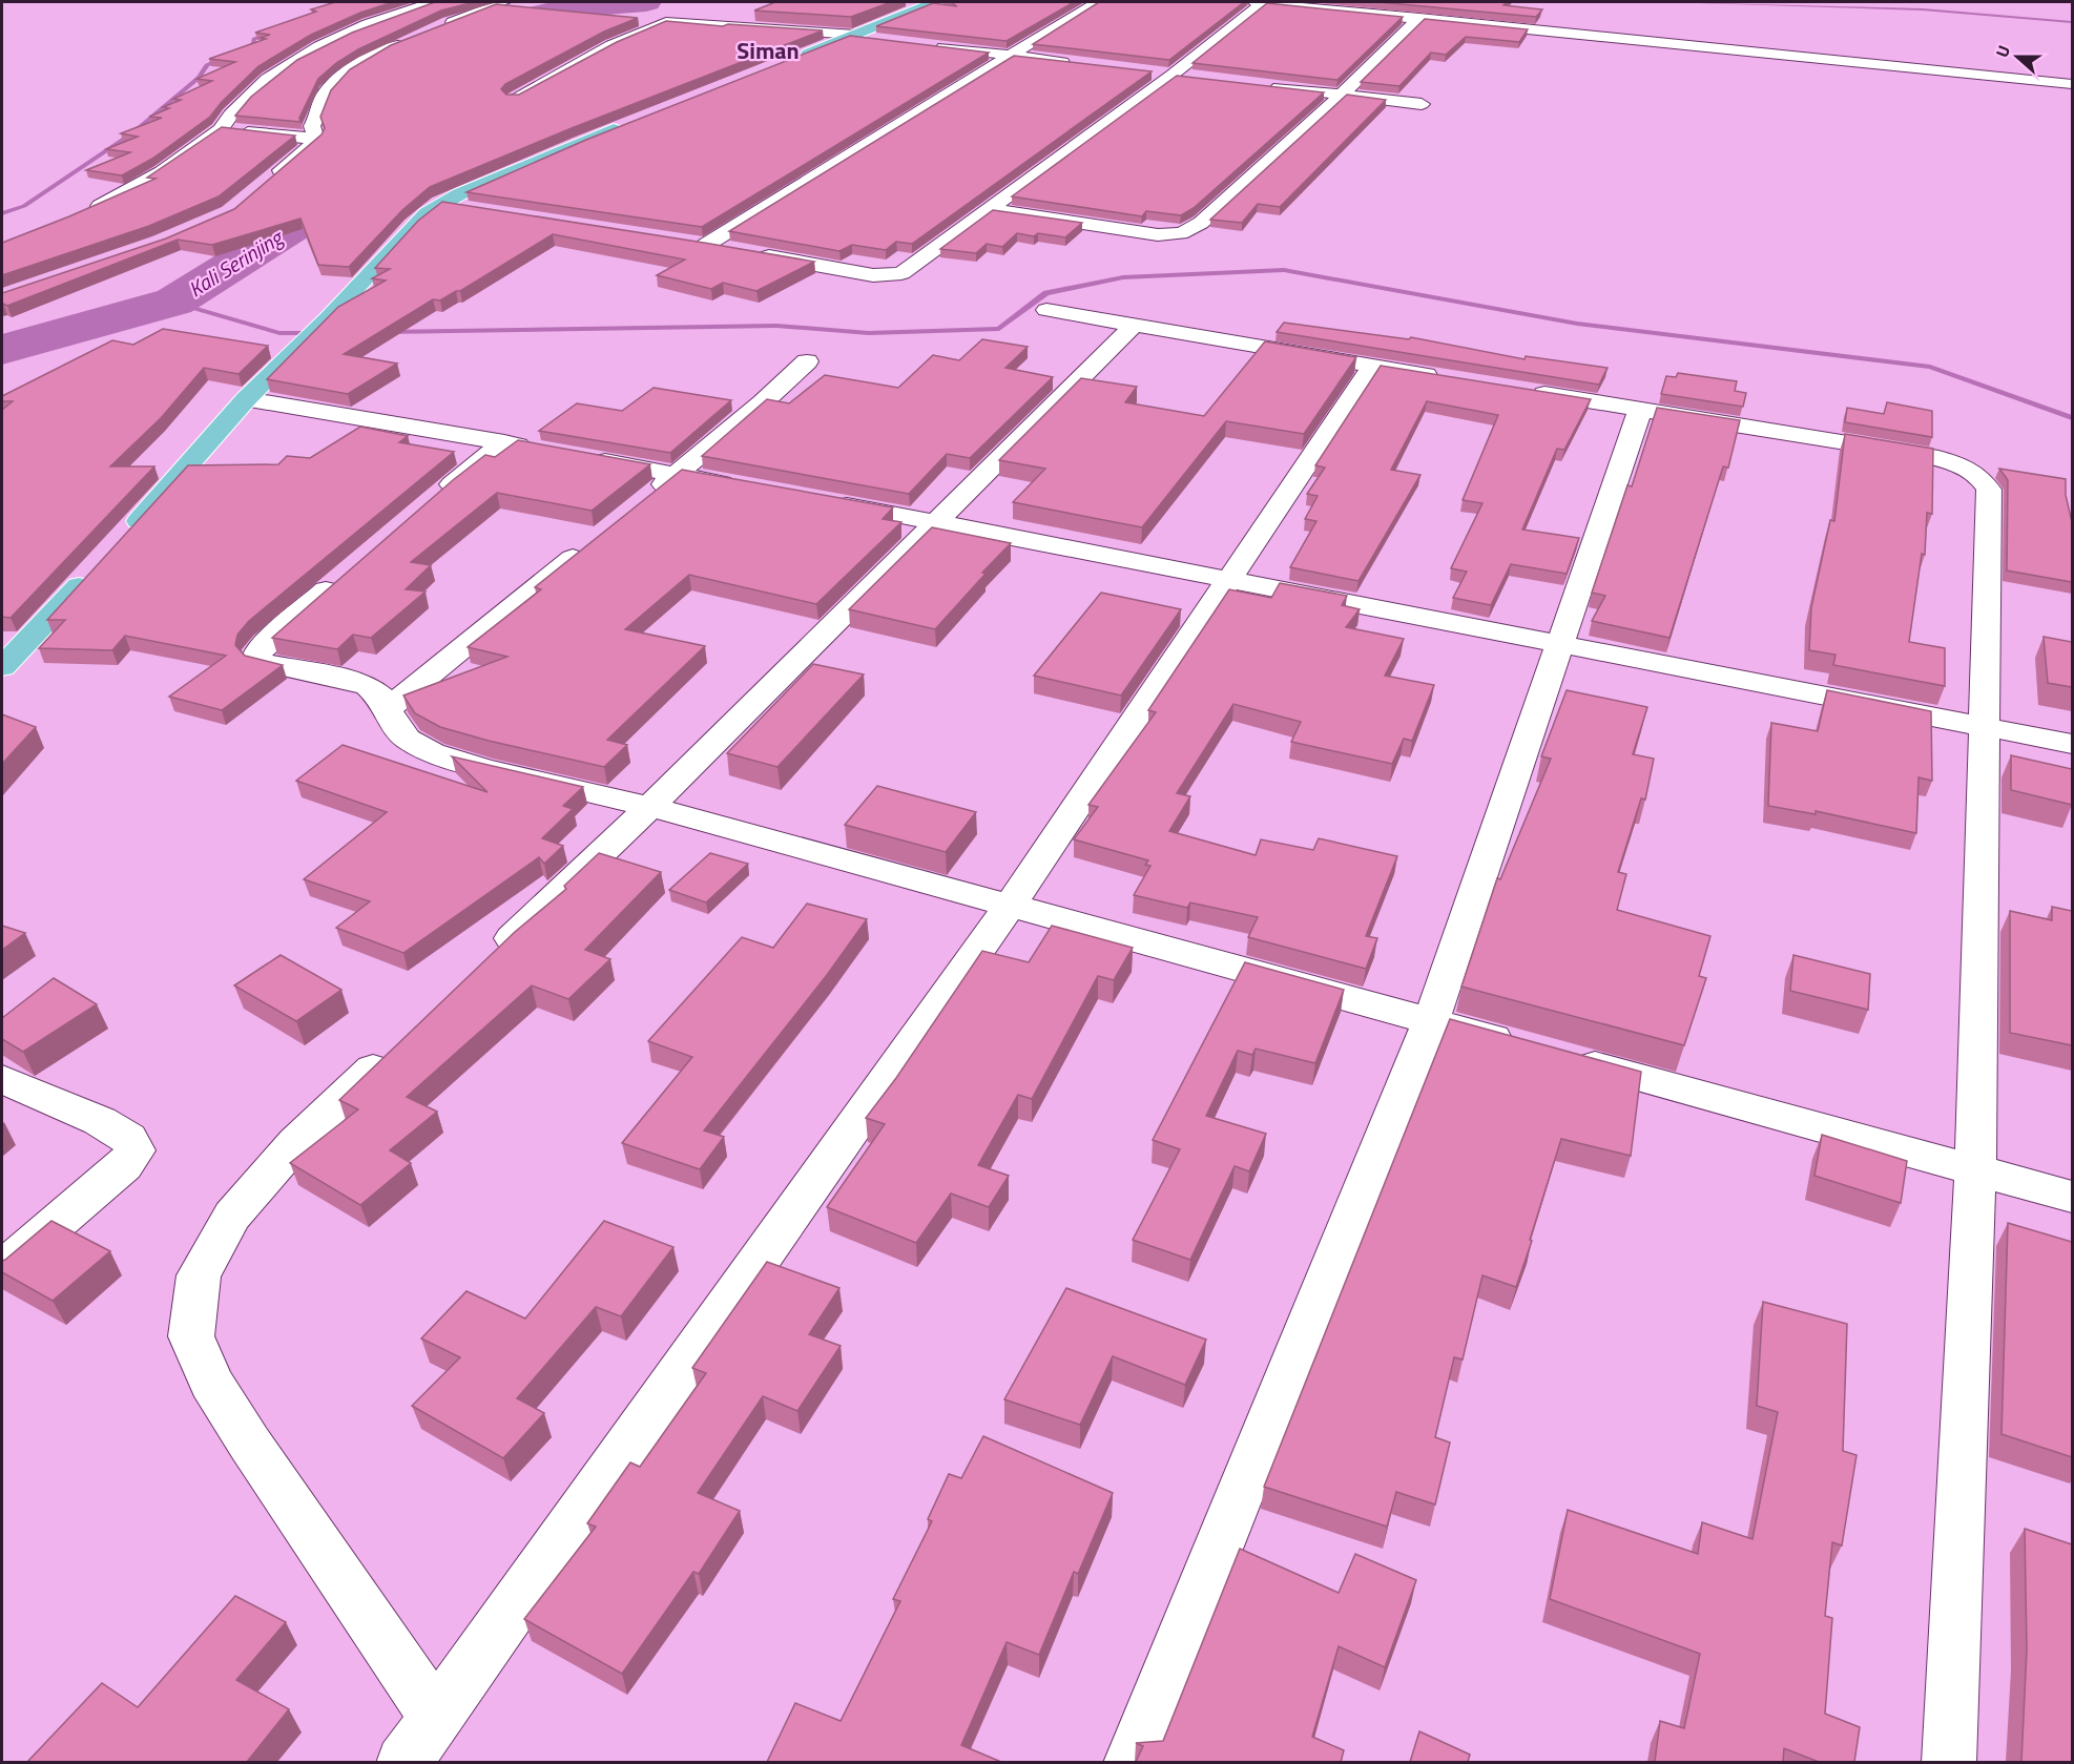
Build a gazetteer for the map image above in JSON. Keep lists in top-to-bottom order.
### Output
{
  "districts": ["Siman"],
  "water": ["Kali Serinjing"],
  "north": "left"
}
